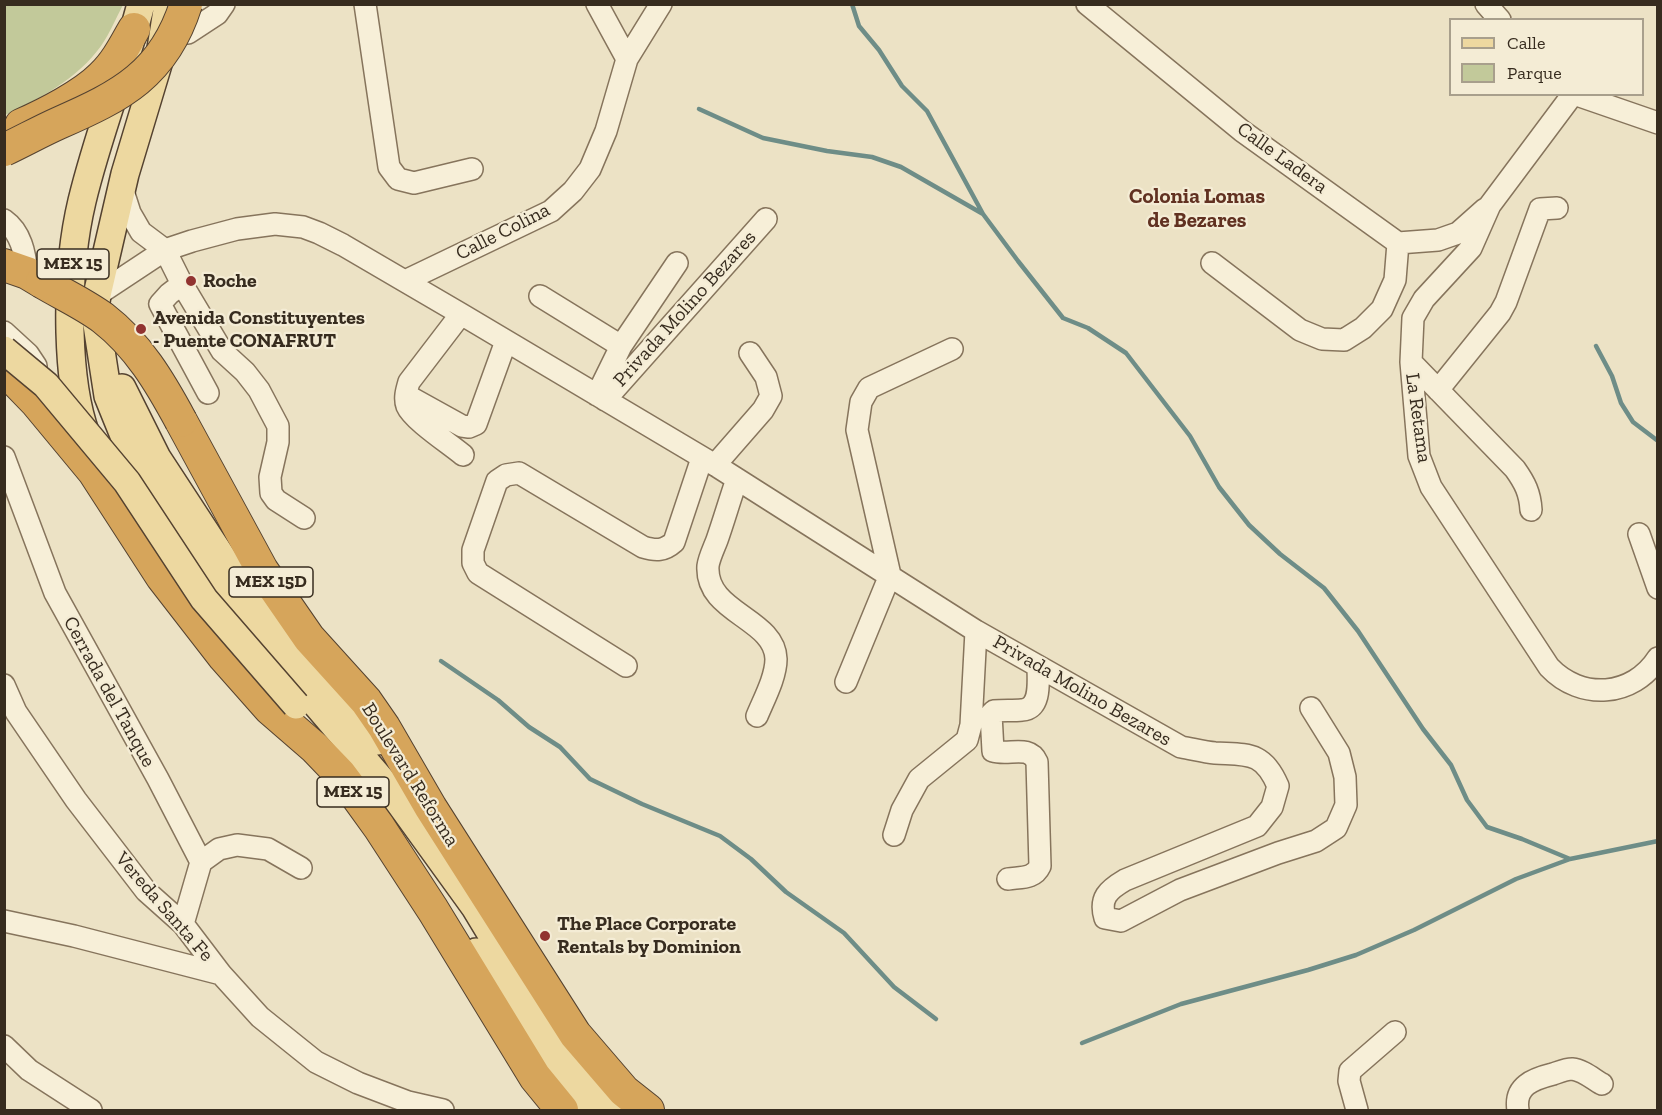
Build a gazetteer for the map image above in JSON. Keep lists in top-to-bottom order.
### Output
{
  "streets": {
    "highway": ["MEX 15", "MEX 15D", "Boulevard Reforma"],
    "street": [
      "Calle Ladera",
      "Calle Colina",
      "Privada Molino Bezares",
      "La Retama",
      "Cerrada del Tanque",
      "Vereda Santa Fe"
    ]
  },
  "crossings": [
    ["Calle Colina", "Privada Molino Bezares"],
    ["MEX 15", "Privada Molino Bezares"],
    ["MEX 15", "Boulevard Reforma"]
  ],
  "districts": ["Colonia Lomas de Bezares"],
  "places": ["Roche", "Avenida Constituyentes - Puente CONAFRUT", "The Place Corporate Rentals by Dominion"],
  "legend": ["Calle", "Parque"]
}
